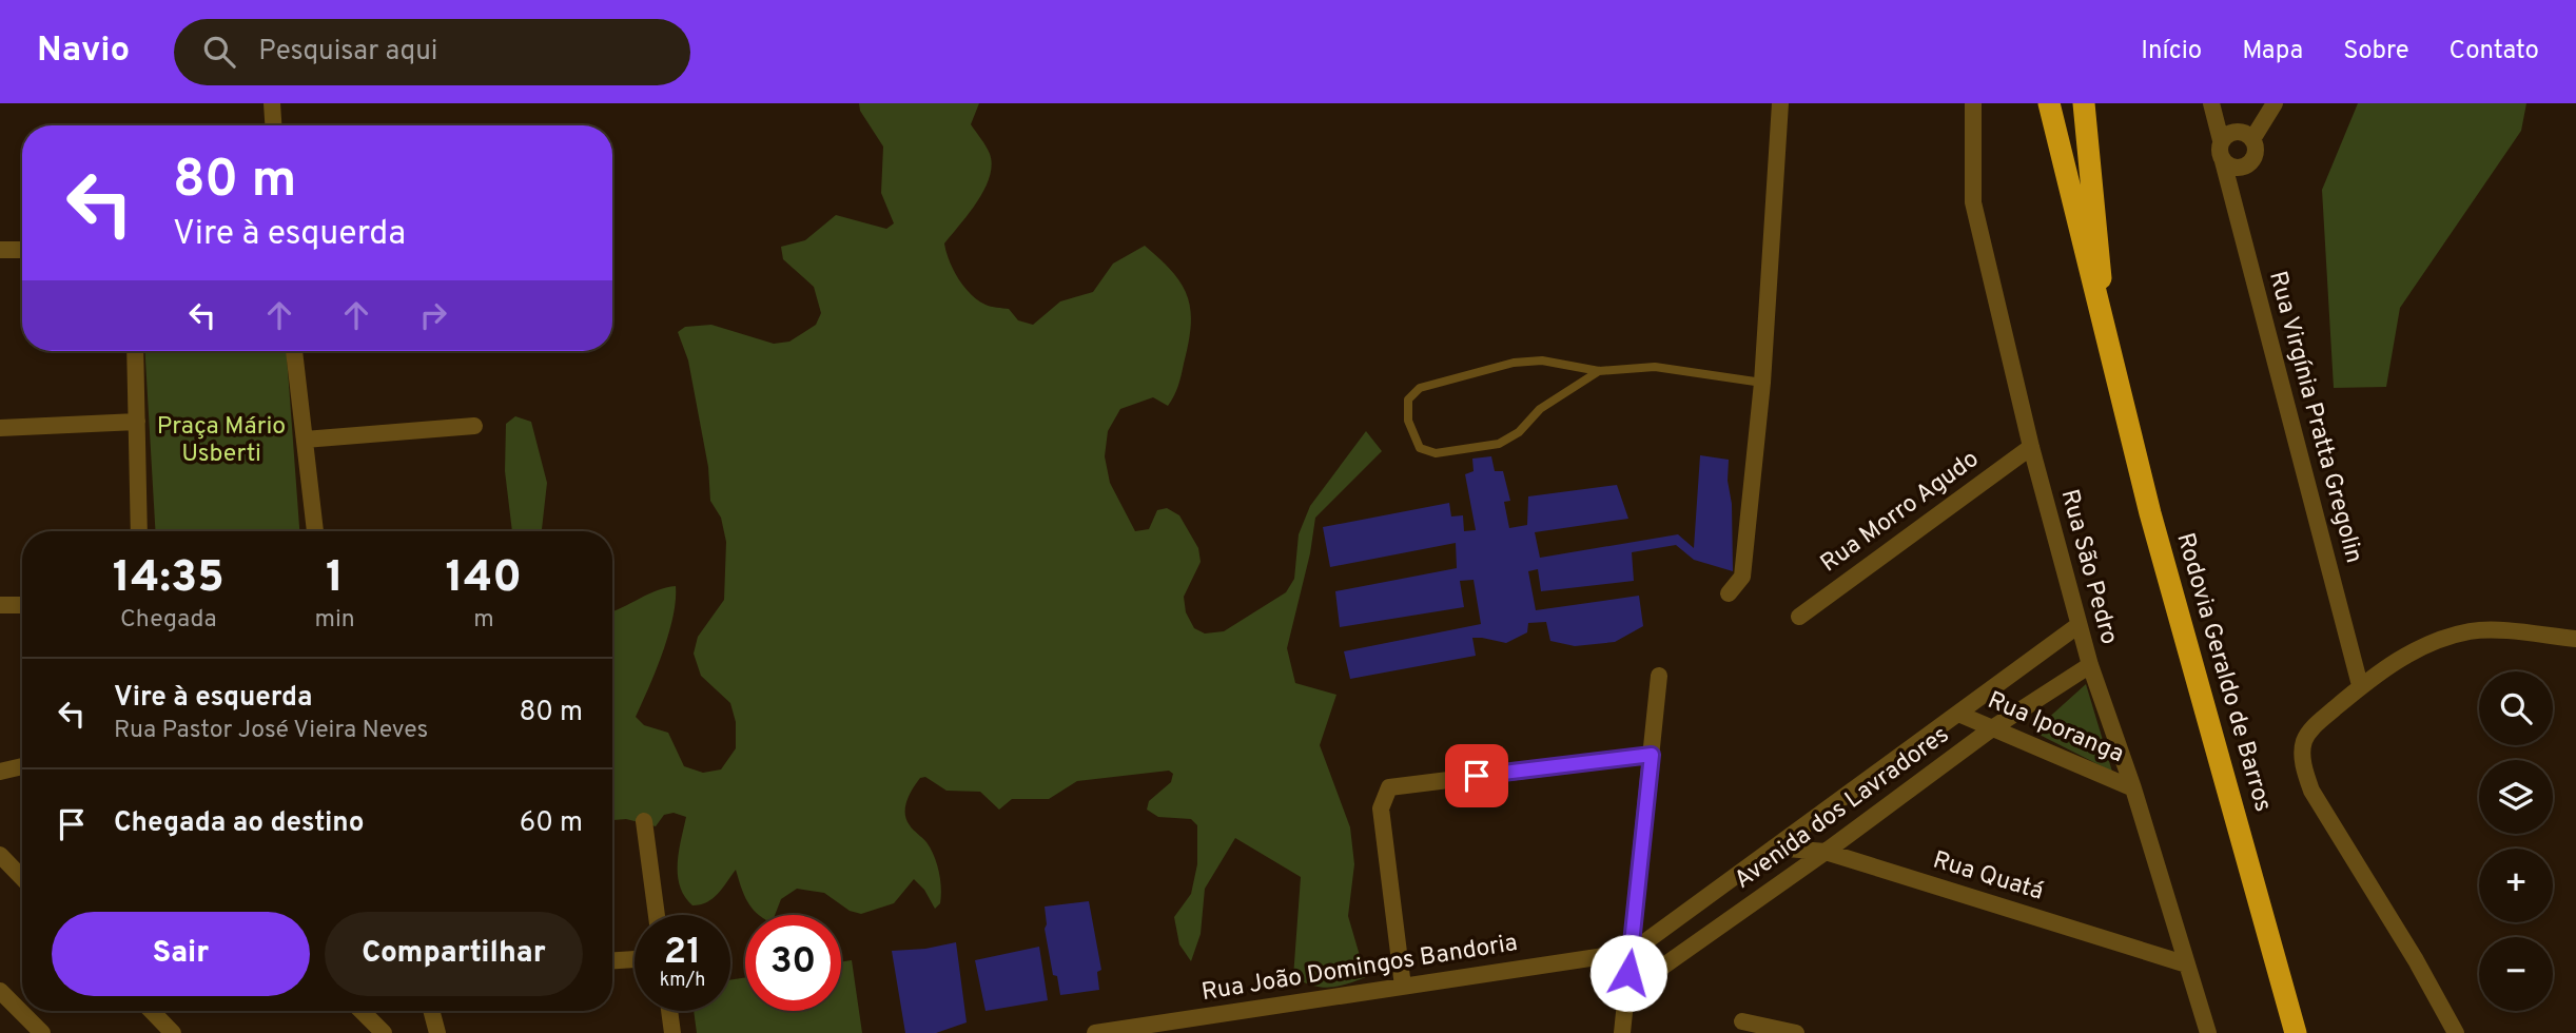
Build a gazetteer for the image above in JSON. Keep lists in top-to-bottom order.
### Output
{
  "streets": {
    "highway": ["Rodovia Geraldo de Barros"],
    "street": [
      "Rua Virgínia Pratta Gregolin",
      "Rua Morro Agudo",
      "Rua São Pedro",
      "Rua Iporanga",
      "Avenida dos Lavradores",
      "Rua Quatá",
      "Rua João Domingos Bandoria"
    ]
  },
  "crossings": [
    ["Rua Morro Agudo", "Rua São Pedro"],
    ["Rua São Pedro", "Rua Iporanga"],
    ["Rua São Pedro", "Avenida dos Lavradores"],
    ["Rua São Pedro", "Rua Quatá"],
    ["Rua Iporanga", "Avenida dos Lavradores"],
    ["Avenida dos Lavradores", "Rua Quatá"],
    ["Avenida dos Lavradores", "Rua João Domingos Bandoria"]
  ],
  "parks": ["Praça Mário Usberti"],
  "page": {
    "header": "Navio",
    "search": "Pesquisar aqui",
    "nav": [
      "Início",
      "Mapa",
      "Sobre",
      "Contato"
    ],
    "turn": ["80 m", "Vire à esquerda"],
    "eta": [
      "14:35",
      "Chegada",
      "1",
      "min",
      "140",
      "m"
    ],
    "list": [
      {
        "name": "Vire à esquerda",
        "note": "Rua Pastor José Vieira Neves",
        "value": "80 m"
      },
      {
        "name": "Chegada ao destino",
        "value": "60 m"
      }
    ],
    "map_buttons": ["+", "−"],
    "buttons": ["Sair", "Compartilhar"],
    "speed": "21 km/h",
    "limit": "30"
  }
}
